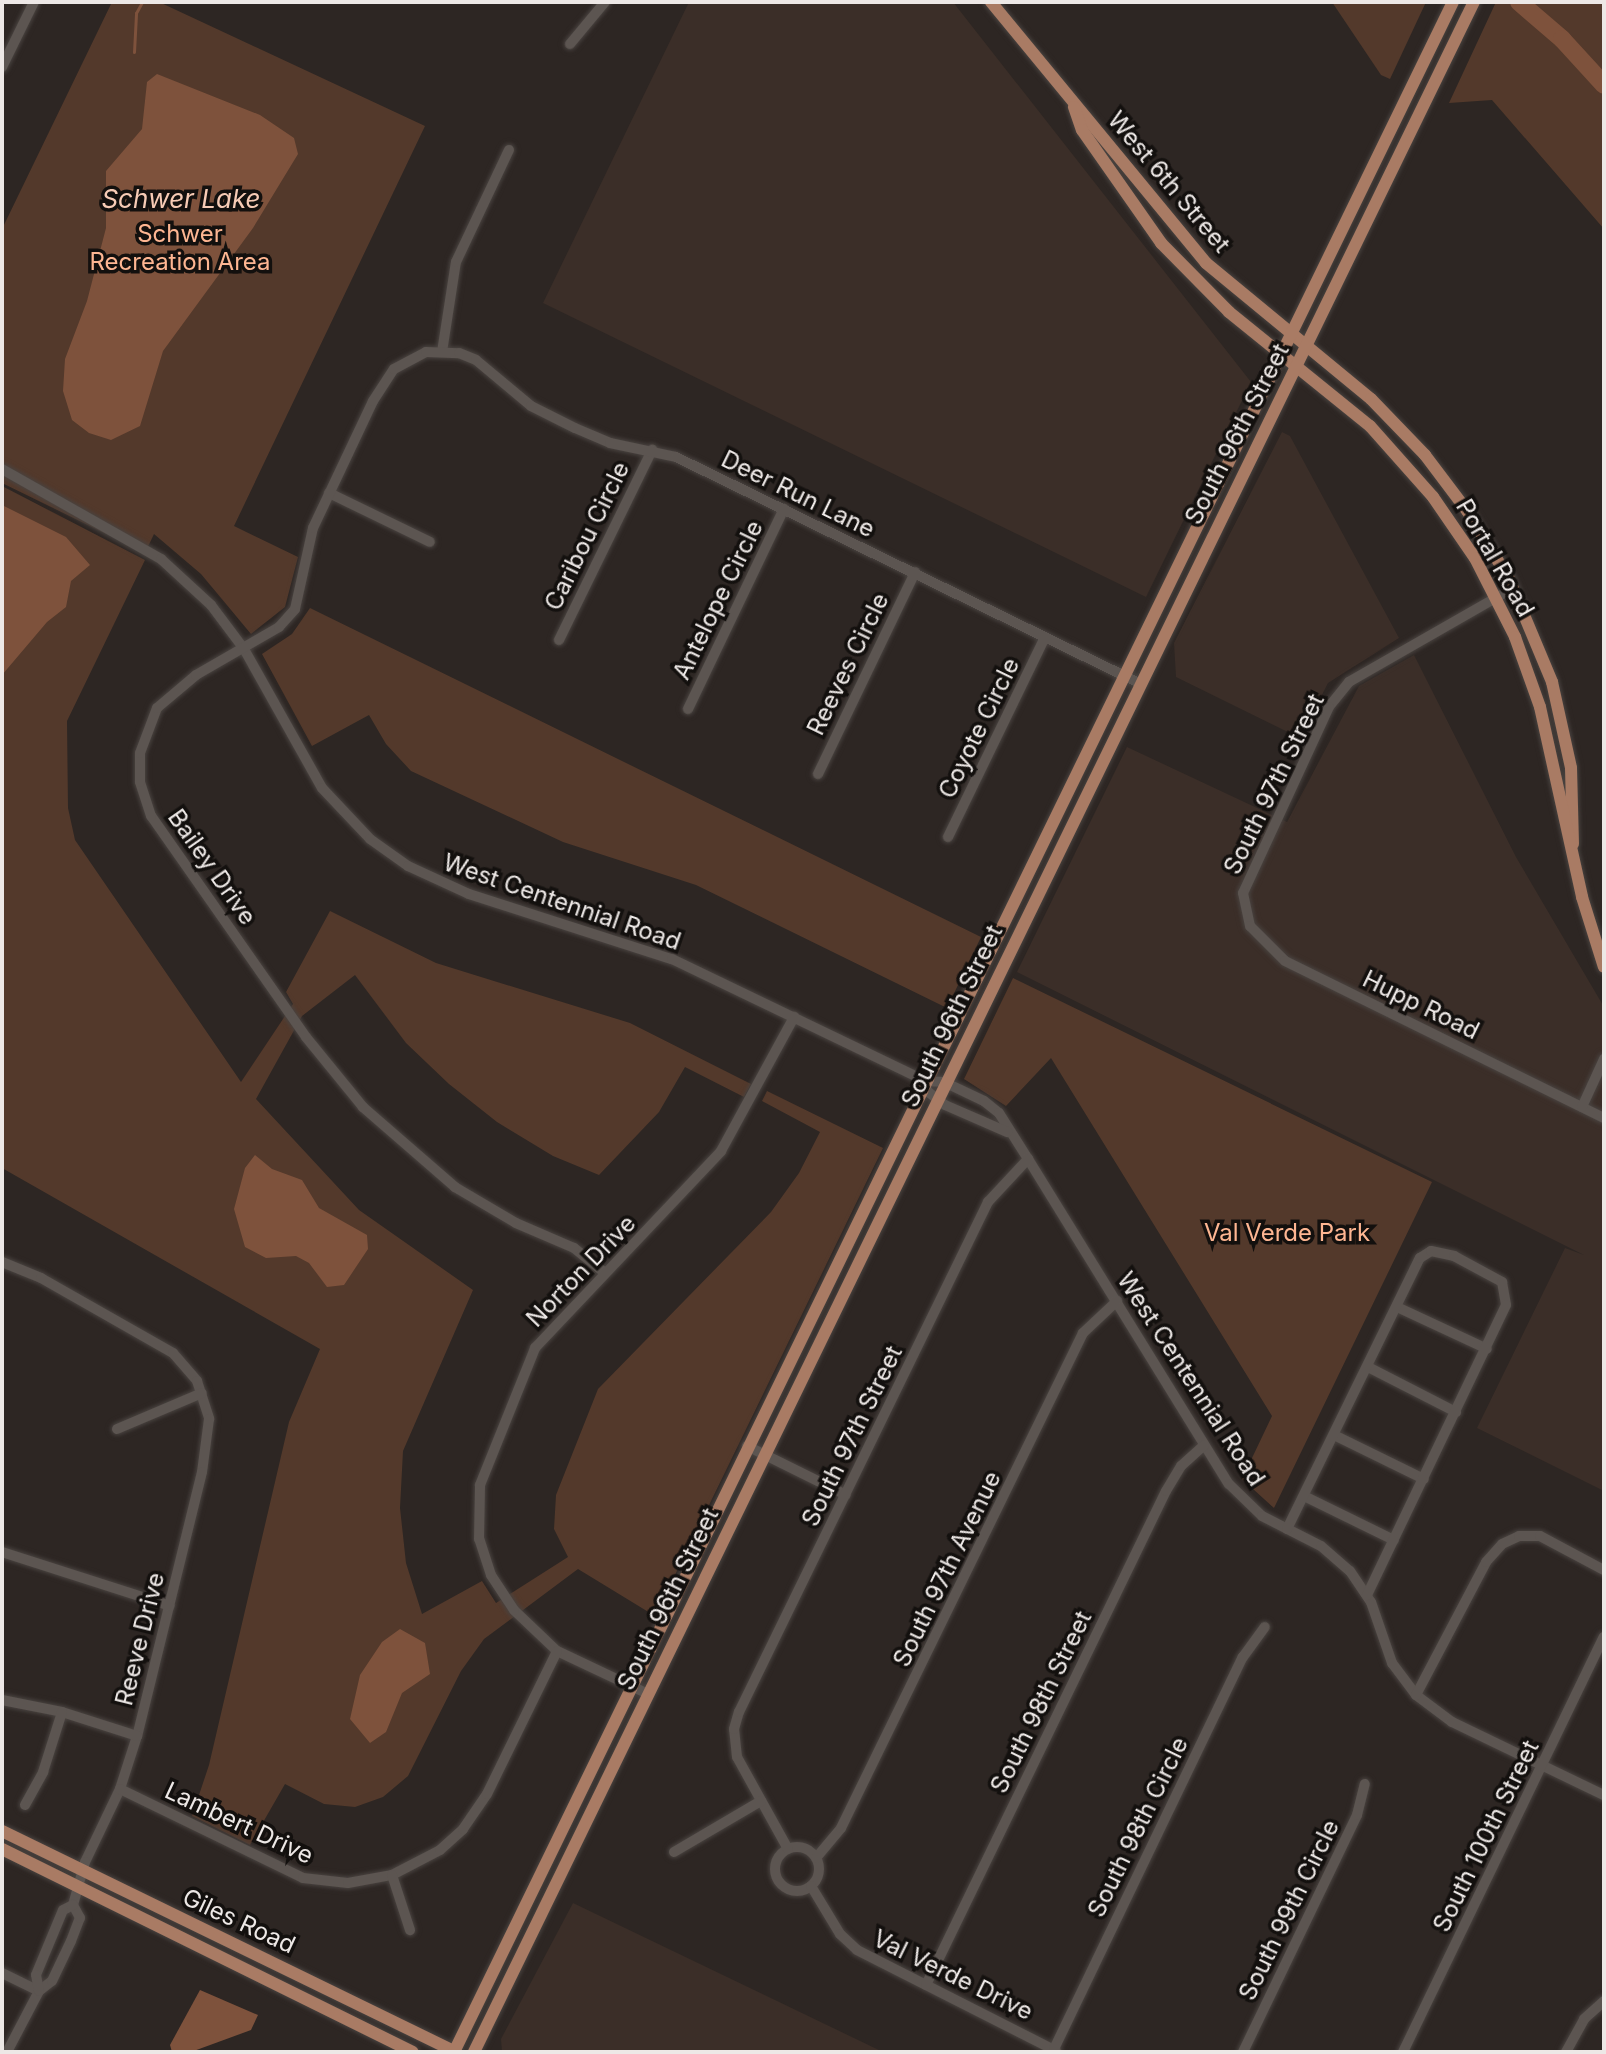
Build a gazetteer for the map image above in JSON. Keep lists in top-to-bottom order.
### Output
{
  "streets": {
    "main road": [
      "West 6th Street",
      "South 96th Street",
      "Portal Road",
      "Giles Road"
    ],
    "street": [
      "Deer Run Lane",
      "Caribou Circle",
      "Antelope Circle",
      "Reeves Circle",
      "Coyote Circle",
      "South 97th Street",
      "Bailey Drive",
      "West Centennial Road",
      "Hupp Road",
      "Norton Drive",
      "South 97th Avenue",
      "Reeve Drive",
      "South 98th Street",
      "Lambert Drive",
      "South 98th Circle",
      "South 100th Street",
      "South 99th Circle",
      "Val Verde Drive"
    ]
  },
  "crossings": [
    ["West 6th Street", "South 96th Street"],
    ["West 6th Street", "Portal Road"],
    ["South 96th Street", "Deer Run Lane"],
    ["South 96th Street", "Portal Road"],
    ["South 96th Street", "West Centennial Road"],
    ["South 96th Street", "Norton Drive"],
    ["South 96th Street", "Giles Road"],
    ["Deer Run Lane", "Caribou Circle"],
    ["Deer Run Lane", "Antelope Circle"],
    ["Deer Run Lane", "Reeves Circle"],
    ["Deer Run Lane", "Coyote Circle"],
    ["Deer Run Lane", "Bailey Drive"],
    ["Portal Road", "South 97th Street"],
    ["South 97th Street", "West Centennial Road"],
    ["South 97th Street", "Hupp Road"],
    ["Bailey Drive", "West Centennial Road"],
    ["Bailey Drive", "Norton Drive"],
    ["West Centennial Road", "Norton Drive"],
    ["West Centennial Road", "South 97th Avenue"],
    ["West Centennial Road", "South 98th Street"],
    ["West Centennial Road", "South 100th Street"],
    ["Norton Drive", "Lambert Drive"],
    ["South 97th Avenue", "Val Verde Drive"],
    ["Reeve Drive", "Lambert Drive"],
    ["Reeve Drive", "Giles Road"],
    ["South 98th Street", "Val Verde Drive"],
    ["South 98th Circle", "Val Verde Drive"]
  ],
  "water": ["Schwer Lake"],
  "parks": ["Schwer Recreation Area", "Val Verde Park"]
}
